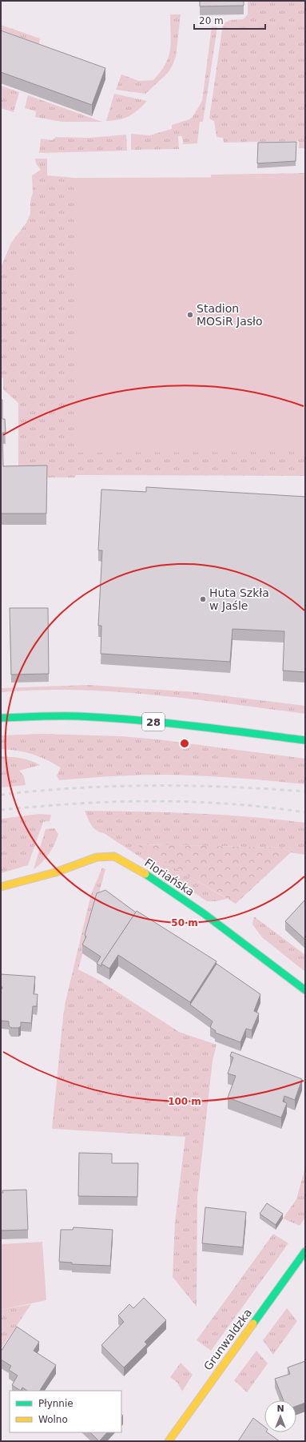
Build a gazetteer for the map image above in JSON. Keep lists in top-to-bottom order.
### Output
{
  "streets": {
    "street": ["28", "Floriańska", "Grunwaldzka"]
  },
  "places": ["Stadion MOSiR Jasło", "Huta Szkła w Jaśle"],
  "legend": ["Płynnie", "Wolno"],
  "scale_bar": "20 m",
  "north": "top",
  "rings": ["50 m", "100 m"]
}
